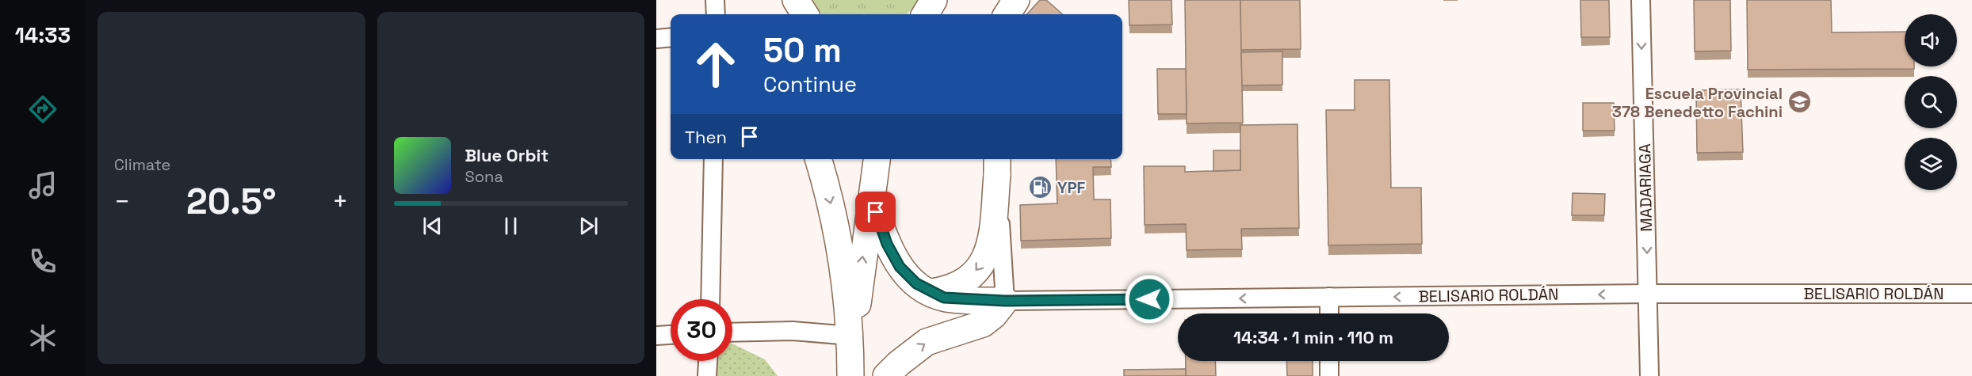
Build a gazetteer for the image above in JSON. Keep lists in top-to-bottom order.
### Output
{
  "streets": {
    "street": ["MADARIAGA", "BELISARIO ROLDÁN"]
  },
  "crossings": [
    ["MADARIAGA", "BELISARIO ROLDÁN"]
  ],
  "one_way": ["MADARIAGA", "BELISARIO ROLDÁN"],
  "places": {
    "school or university": ["Escuela Provincial 378 Benedetto Fachini"],
    "fuel station": ["YPF"]
  },
  "page": {
    "tabs": "14:33",
    "tile": "Climate",
    "turn": ["50 m", "Continue"],
    "then": "Then",
    "song": ["Blue Orbit", "Sona"],
    "heat": ["−", "20.5°", "+"],
    "limit": "30",
    "trip": "14:34 · 1 min · 110 m"
  }
}
